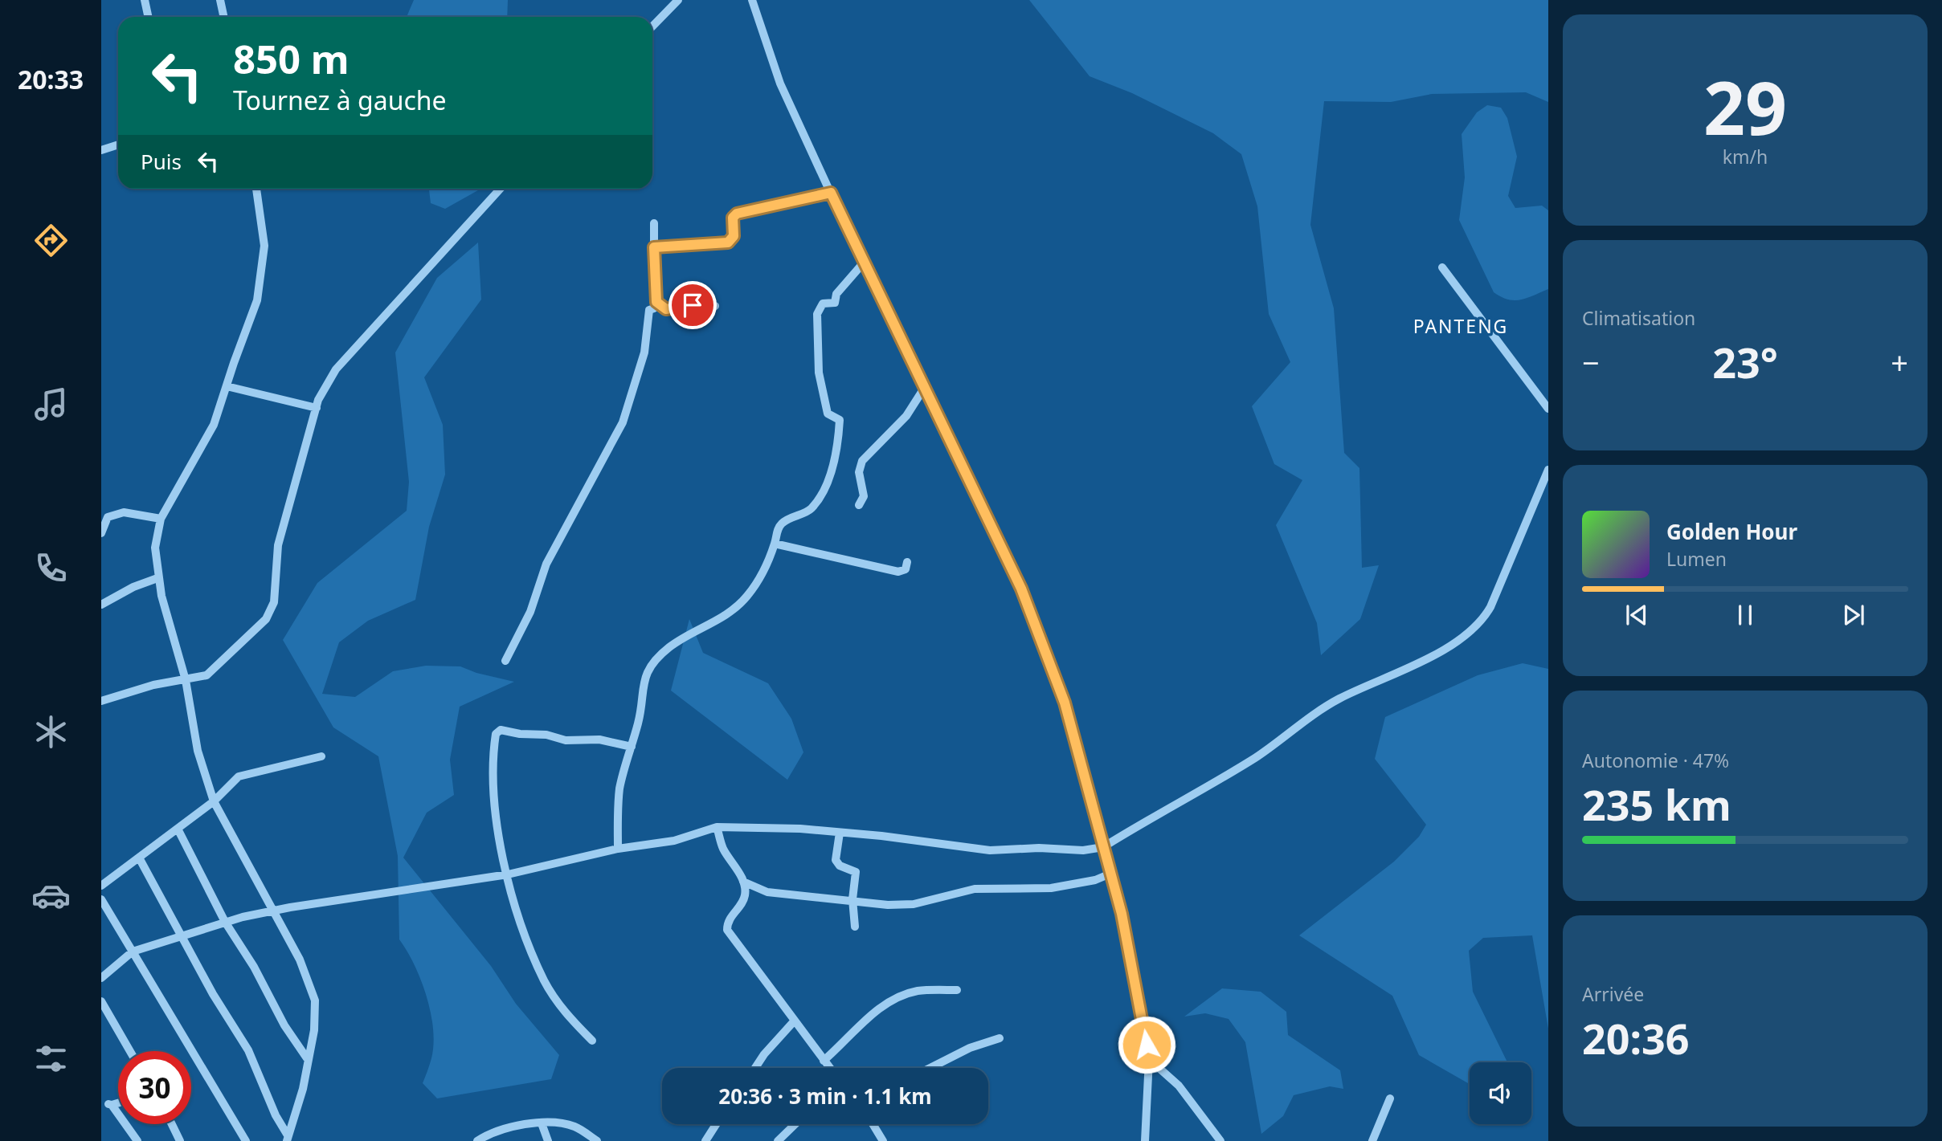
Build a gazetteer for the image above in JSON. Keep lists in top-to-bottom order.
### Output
{
  "districts": ["PANTENG"],
  "page": {
    "tabs": "20:33",
    "tile": [
      ["29", "km/h"],
      "Climatisation",
      ["Autonomie · 47%", "235 km"],
      ["Arrivée", "20:36"]
    ],
    "turn": ["850 m", "Tournez à gauche"],
    "then": "Puis",
    "heat": ["−", "23°", "+"],
    "song": ["Golden Hour", "Lumen"],
    "limit": "30",
    "trip": "20:36 · 3 min · 1.1 km"
  }
}
